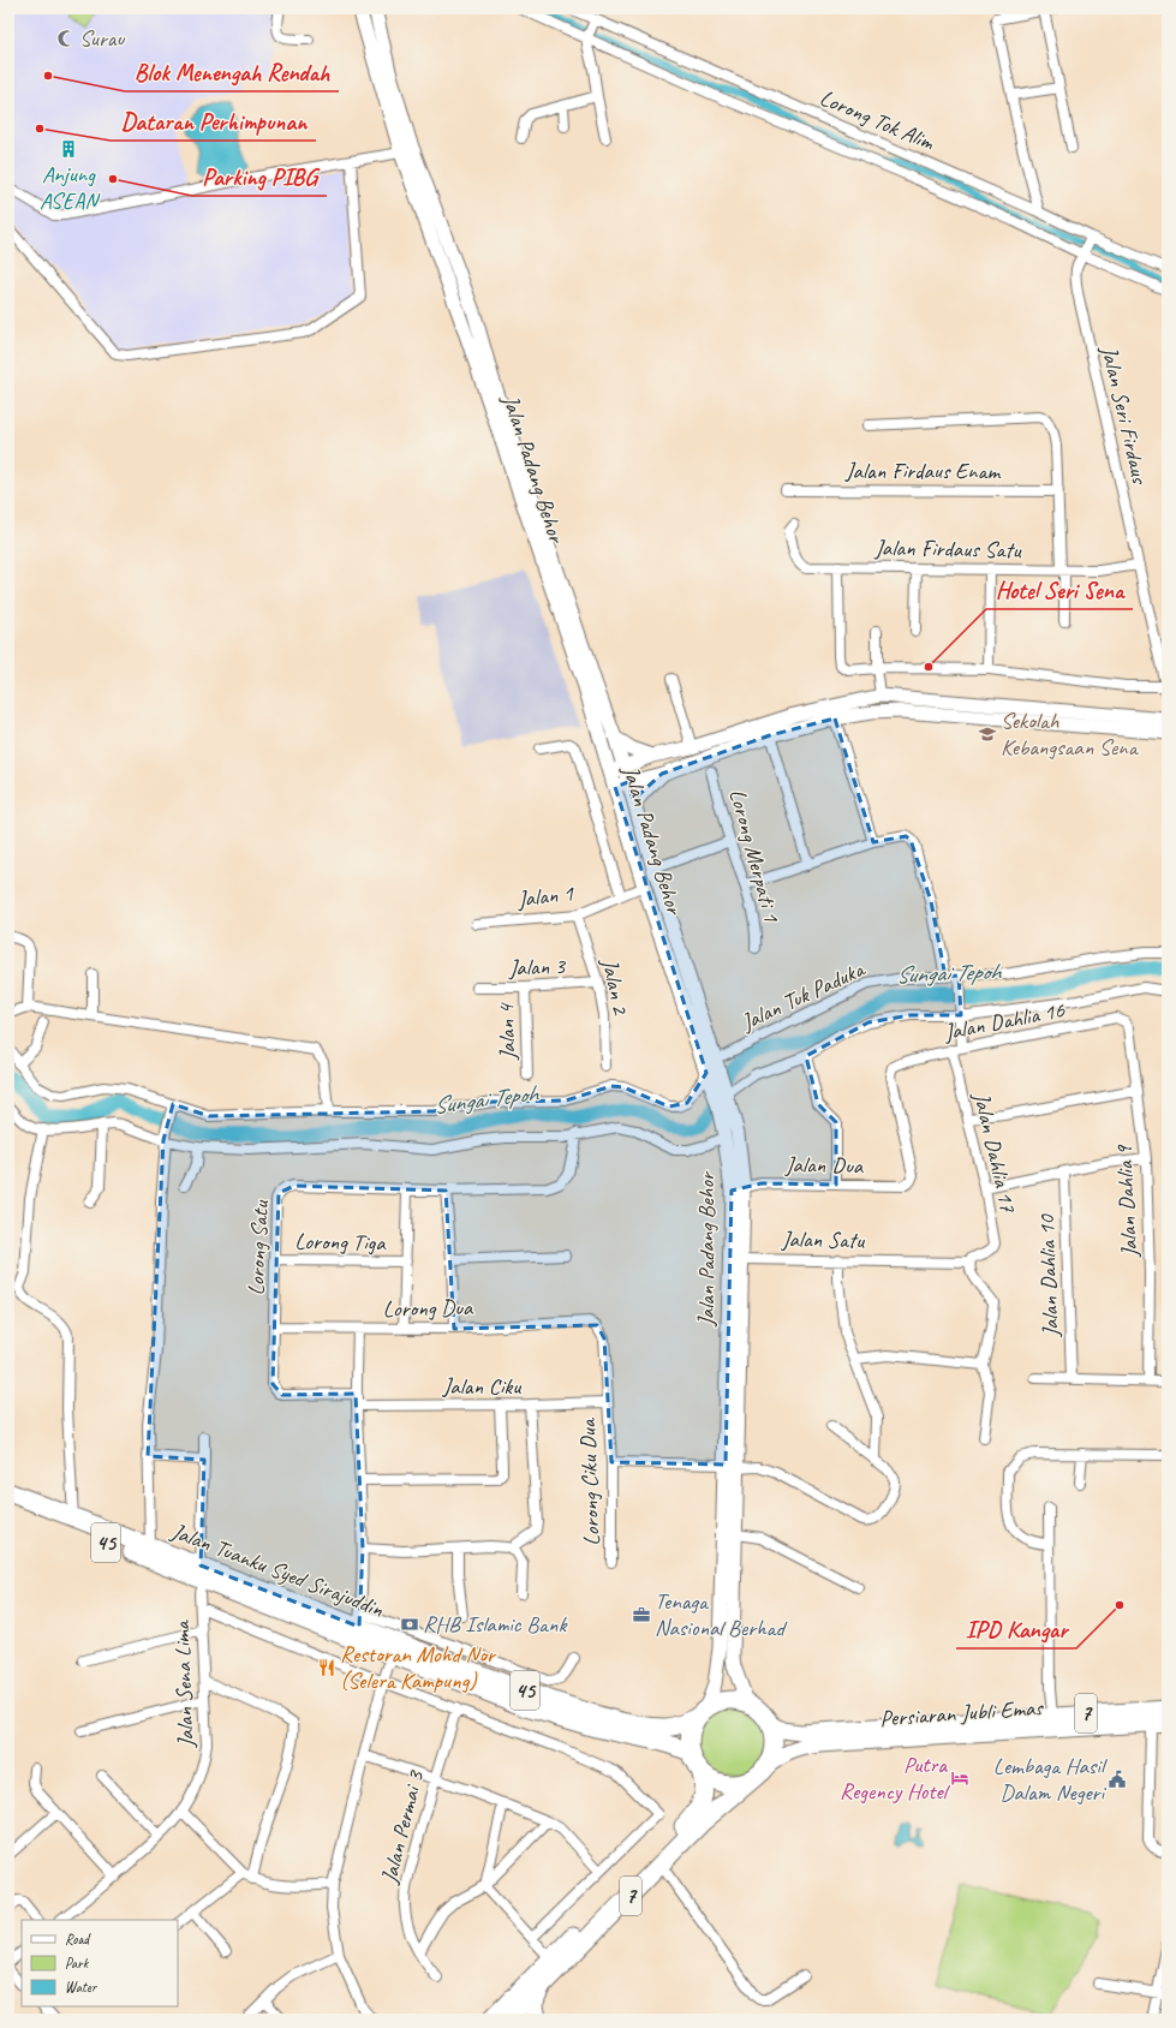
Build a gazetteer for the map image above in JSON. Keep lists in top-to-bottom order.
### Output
{
  "streets": {
    "highway": ["45", "Jalan Tuanku Syed Sirajuddin", "7"],
    "main road": ["Jalan Padang Behor", "Persiaran Jubli Emas"],
    "street": [
      "Lorong Tok Alim",
      "Jalan Seri Firdaus",
      "Jalan Firdaus Enam",
      "Jalan Firdaus Satu",
      "Lorong Merpati 1",
      "Jalan 1",
      "Jalan 3",
      "Jalan 2",
      "Jalan Tuk Paduka",
      "Jalan Dahlia 16",
      "Jalan 4",
      "Jalan Dahlia 17",
      "Jalan Dua",
      "Jalan Dahlia 9",
      "Jalan Satu",
      "Lorong Tiga",
      "Lorong Satu",
      "Jalan Dahlia 10",
      "Lorong Dua",
      "Jalan Ciku",
      "Lorong Ciku Dua",
      "Jalan Sena Lima",
      "Jalan Permai 3"
    ]
  },
  "crossings": [
    ["Lorong Tok Alim", "Jalan Seri Firdaus"],
    ["Jalan Seri Firdaus", "Jalan Firdaus Satu"],
    ["Jalan Padang Behor", "Jalan 1"],
    ["Jalan Padang Behor", "Jalan Tuk Paduka"],
    ["Jalan Padang Behor", "Jalan Dua"],
    ["Jalan Padang Behor", "Jalan Satu"],
    ["Jalan Padang Behor", "Jalan Tuanku Syed Sirajuddin"],
    ["Jalan Padang Behor", "Persiaran Jubli Emas"],
    ["Jalan Padang Behor", "7"],
    ["Jalan 1", "Jalan 2"],
    ["Jalan 3", "Jalan 2"],
    ["Jalan 3", "Jalan 4"],
    ["Jalan Dahlia 16", "Jalan Dahlia 17"],
    ["Jalan Dahlia 16", "Jalan Dua"],
    ["Jalan Dahlia 16", "Jalan Dahlia 9"],
    ["Jalan Dahlia 17", "Jalan Satu"],
    ["Lorong Tiga", "Lorong Satu"],
    ["Lorong Satu", "Lorong Dua"],
    ["Lorong Dua", "Lorong Ciku Dua"],
    ["Jalan Ciku", "Lorong Ciku Dua"],
    ["Jalan Tuanku Syed Sirajuddin", "Jalan Sena Lima"],
    ["Jalan Tuanku Syed Sirajuddin", "Persiaran Jubli Emas"],
    ["Jalan Tuanku Syed Sirajuddin", "7"],
    ["Persiaran Jubli Emas", "7"]
  ],
  "water": ["Sungai Tepoh"],
  "places": {
    "mosque": ["Surau"],
    "other": [
      "Blok Menengah Rendah",
      "Dataran Perhimpunan",
      "Parking PIBG",
      "Hotel Seri Sena",
      "IPD Kangar"
    ],
    "building": ["Anjung ASEAN"],
    "school or university": ["Sekolah Kebangsaan Sena"],
    "office": ["Tenaga Nasional Berhad"],
    "bank": ["RHB Islamic Bank"],
    "restaurant": ["Restoran Mohd Nor (Selera Kampung)"],
    "hotel": ["Putra Regency Hotel"],
    "public building": ["Lembaga Hasil Dalam Negeri"]
  },
  "legend": ["Road", "Park", "Water"]
}
